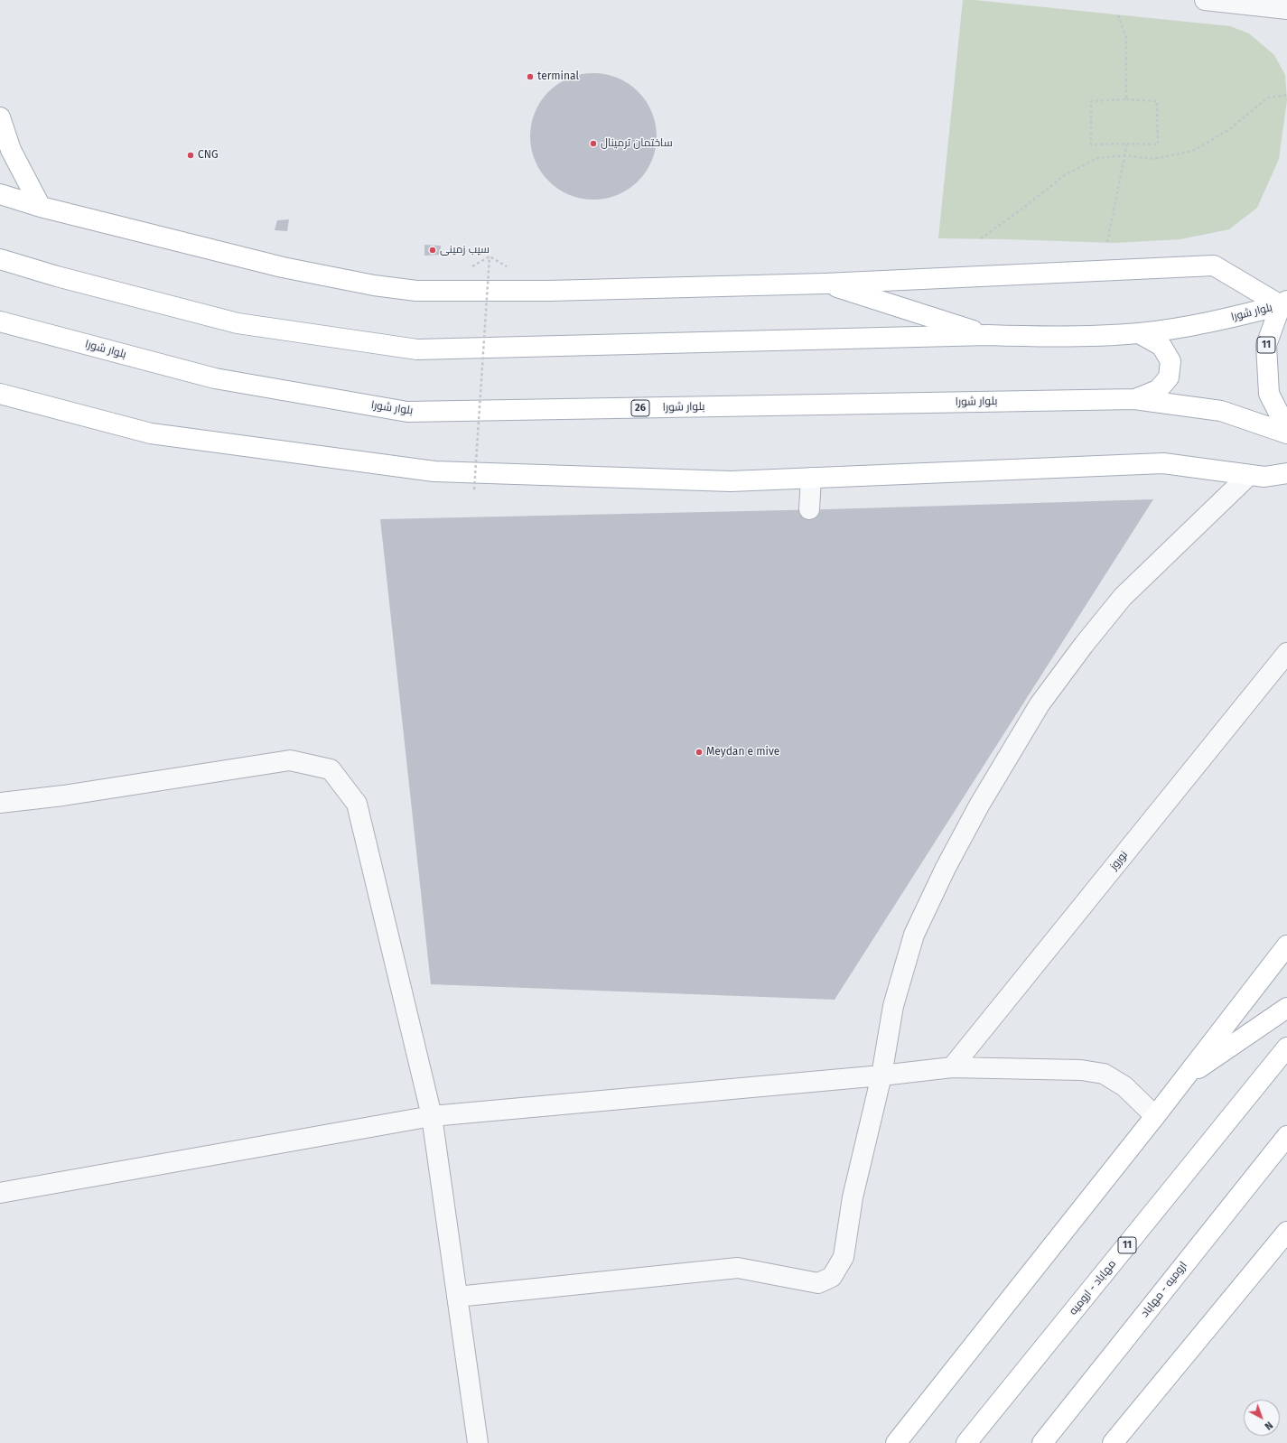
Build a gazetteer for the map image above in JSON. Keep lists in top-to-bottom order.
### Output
{
  "streets": {
    "main road": [
      "بلوار شورا",
      "11",
      "26",
      "مهاباد - ارومیه",
      "ارومیه - مهاباد"
    ],
    "street": ["نوروز"]
  },
  "crossings": [
    ["بلوار شورا", "11"]
  ],
  "places": [
    "terminal",
    "ساختمان ترمینال",
    "CNG",
    "سیب زمینی",
    "Meydan e mive"
  ],
  "north": "bottom right"
}
